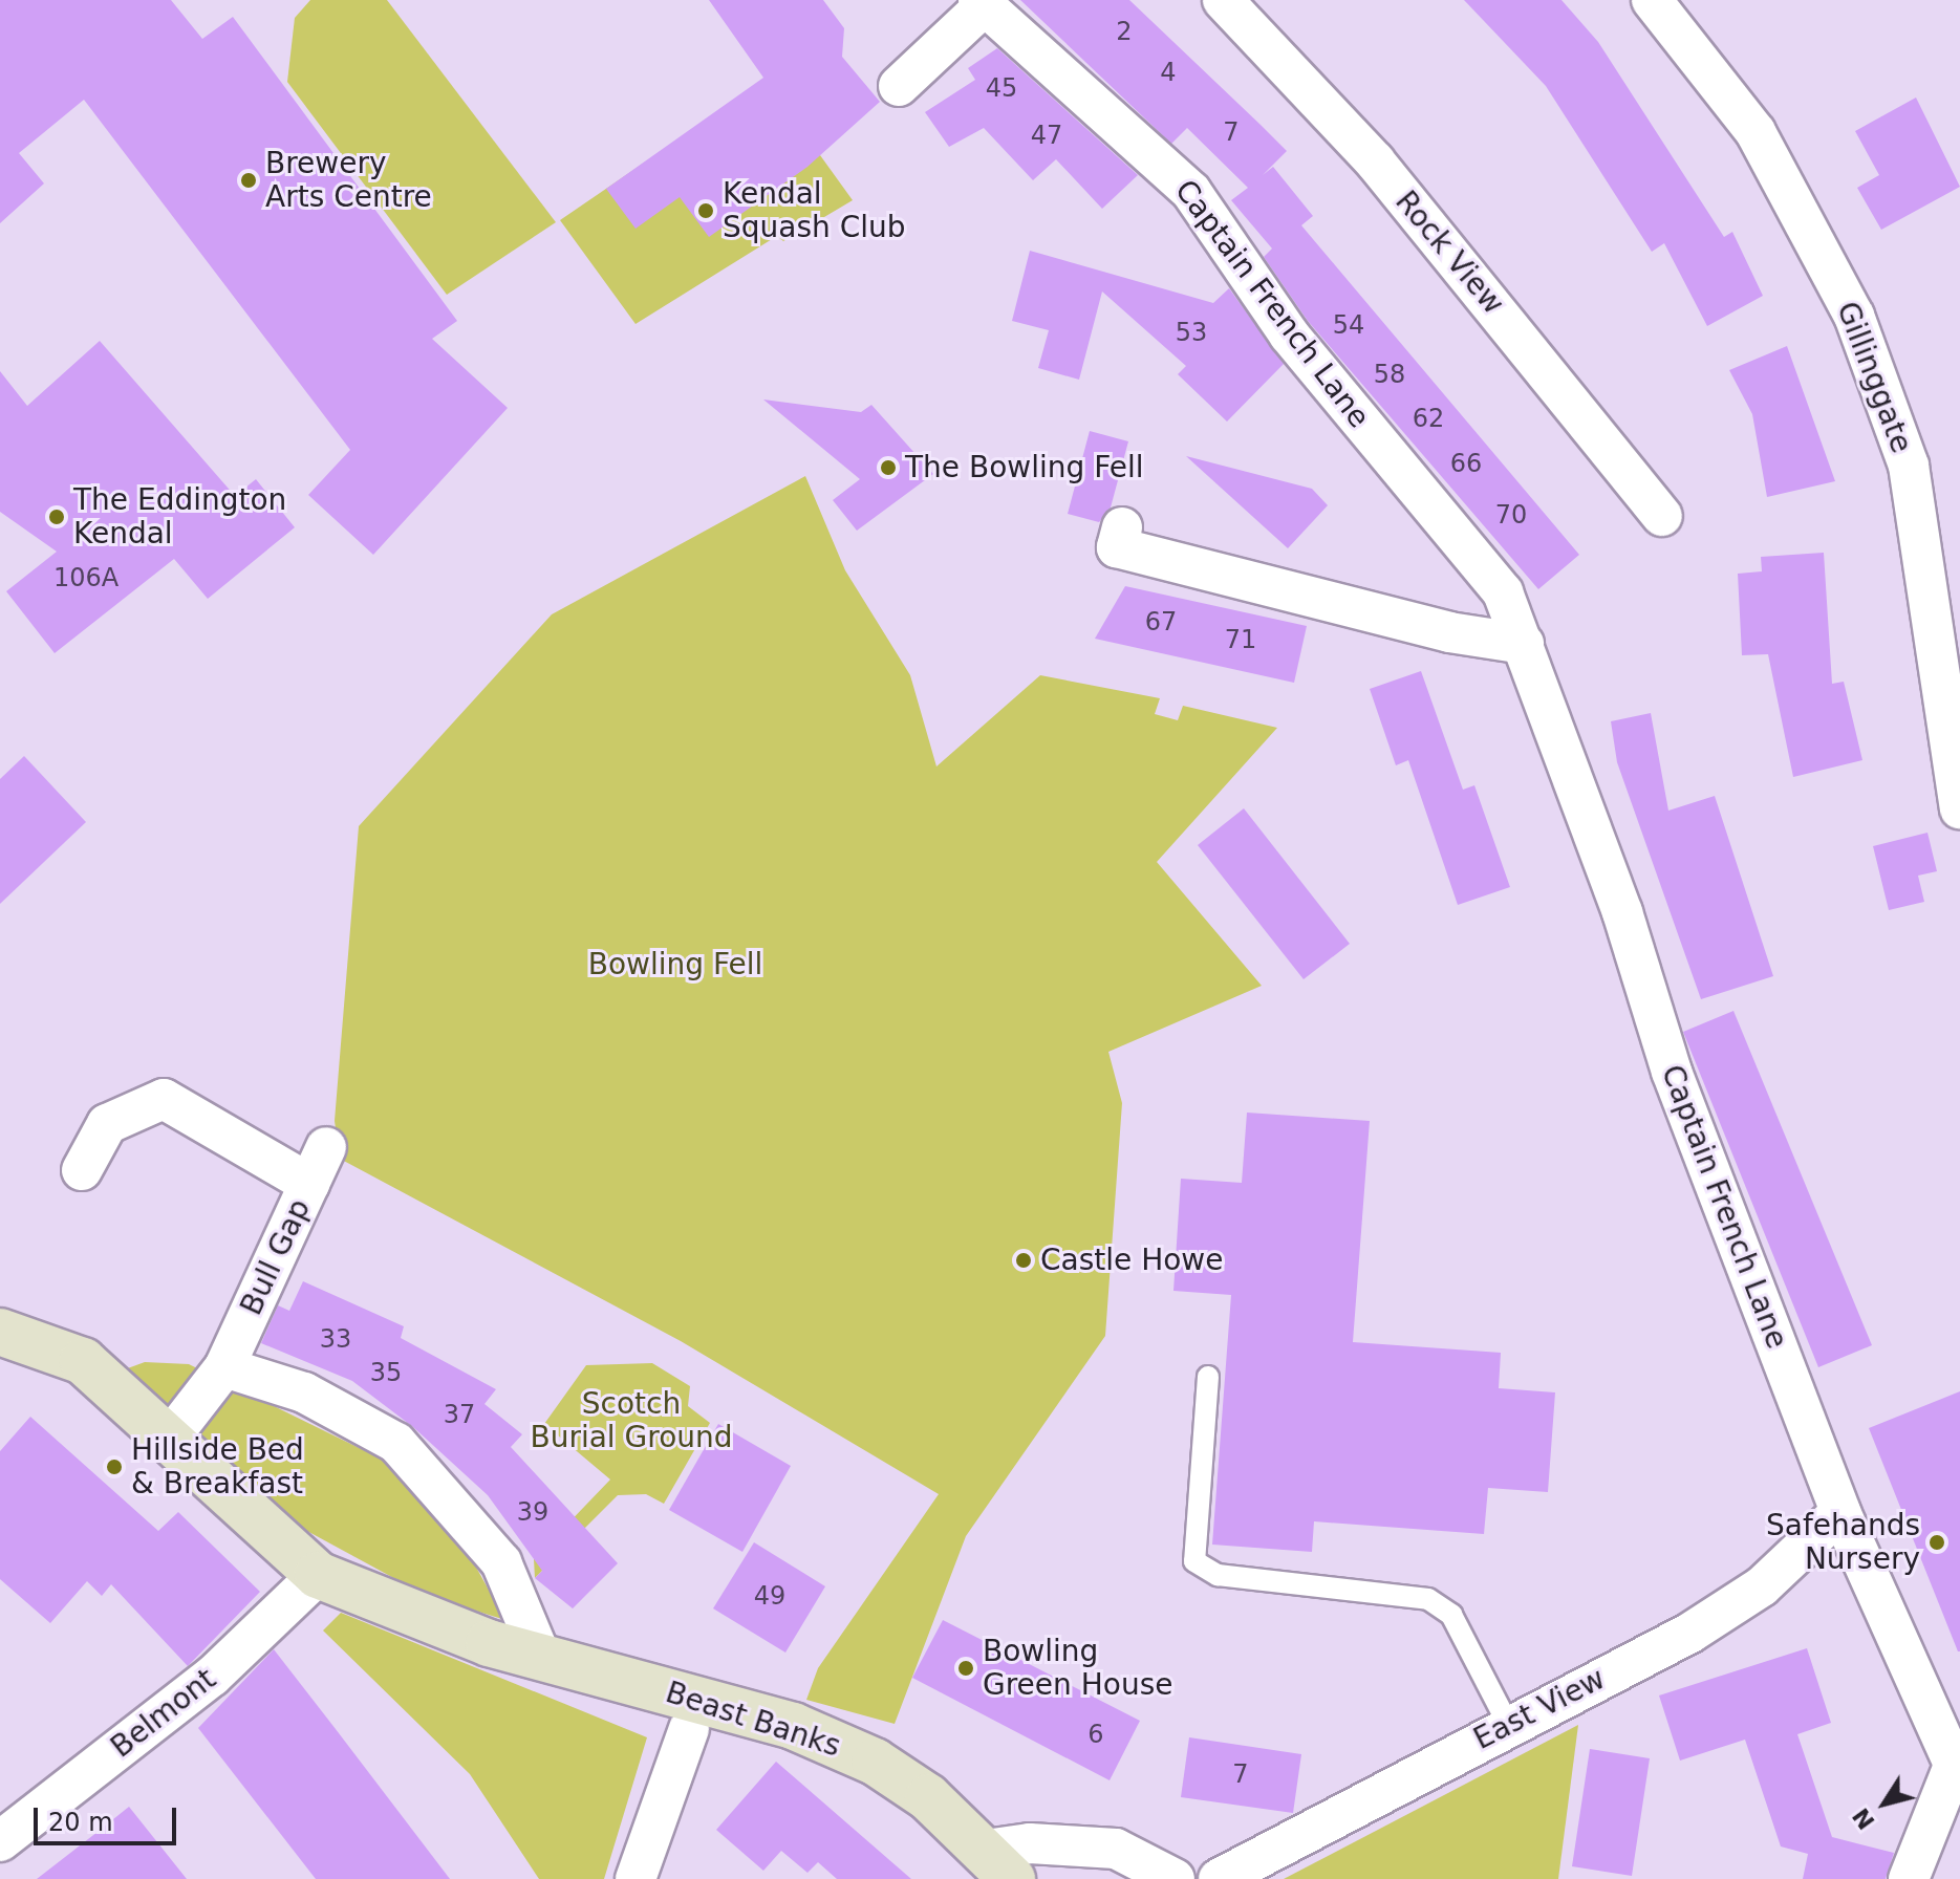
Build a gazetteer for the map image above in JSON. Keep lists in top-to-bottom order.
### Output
{
  "streets": {
    "street": [
      "Rock View",
      "Captain French Lane",
      "Gillinggate",
      "Bull Gap",
      "East View",
      "Belmont",
      "Beast Banks"
    ]
  },
  "crossings": [
    ["Captain French Lane", "East View"],
    ["Belmont", "Beast Banks"]
  ],
  "parks": ["Bowling Fell", "Scotch Burial Ground"],
  "places": [
    "Brewery Arts Centre",
    "Kendal Squash Club",
    "The Bowling Fell",
    "The Eddington Kendal",
    "Castle Howe",
    "Hillside Bed & Breakfast",
    "Safehands Nursery",
    "Bowling Green House"
  ],
  "house_numbers": [
    "2",
    "4",
    "45",
    "7",
    "47",
    "54",
    "53",
    "58",
    "62",
    "66",
    "70",
    "106A",
    "67",
    "71",
    "33",
    "35",
    "37",
    "39",
    "49",
    "6",
    "7"
  ],
  "scale_bar": "20 m",
  "north": "bottom left"
}
